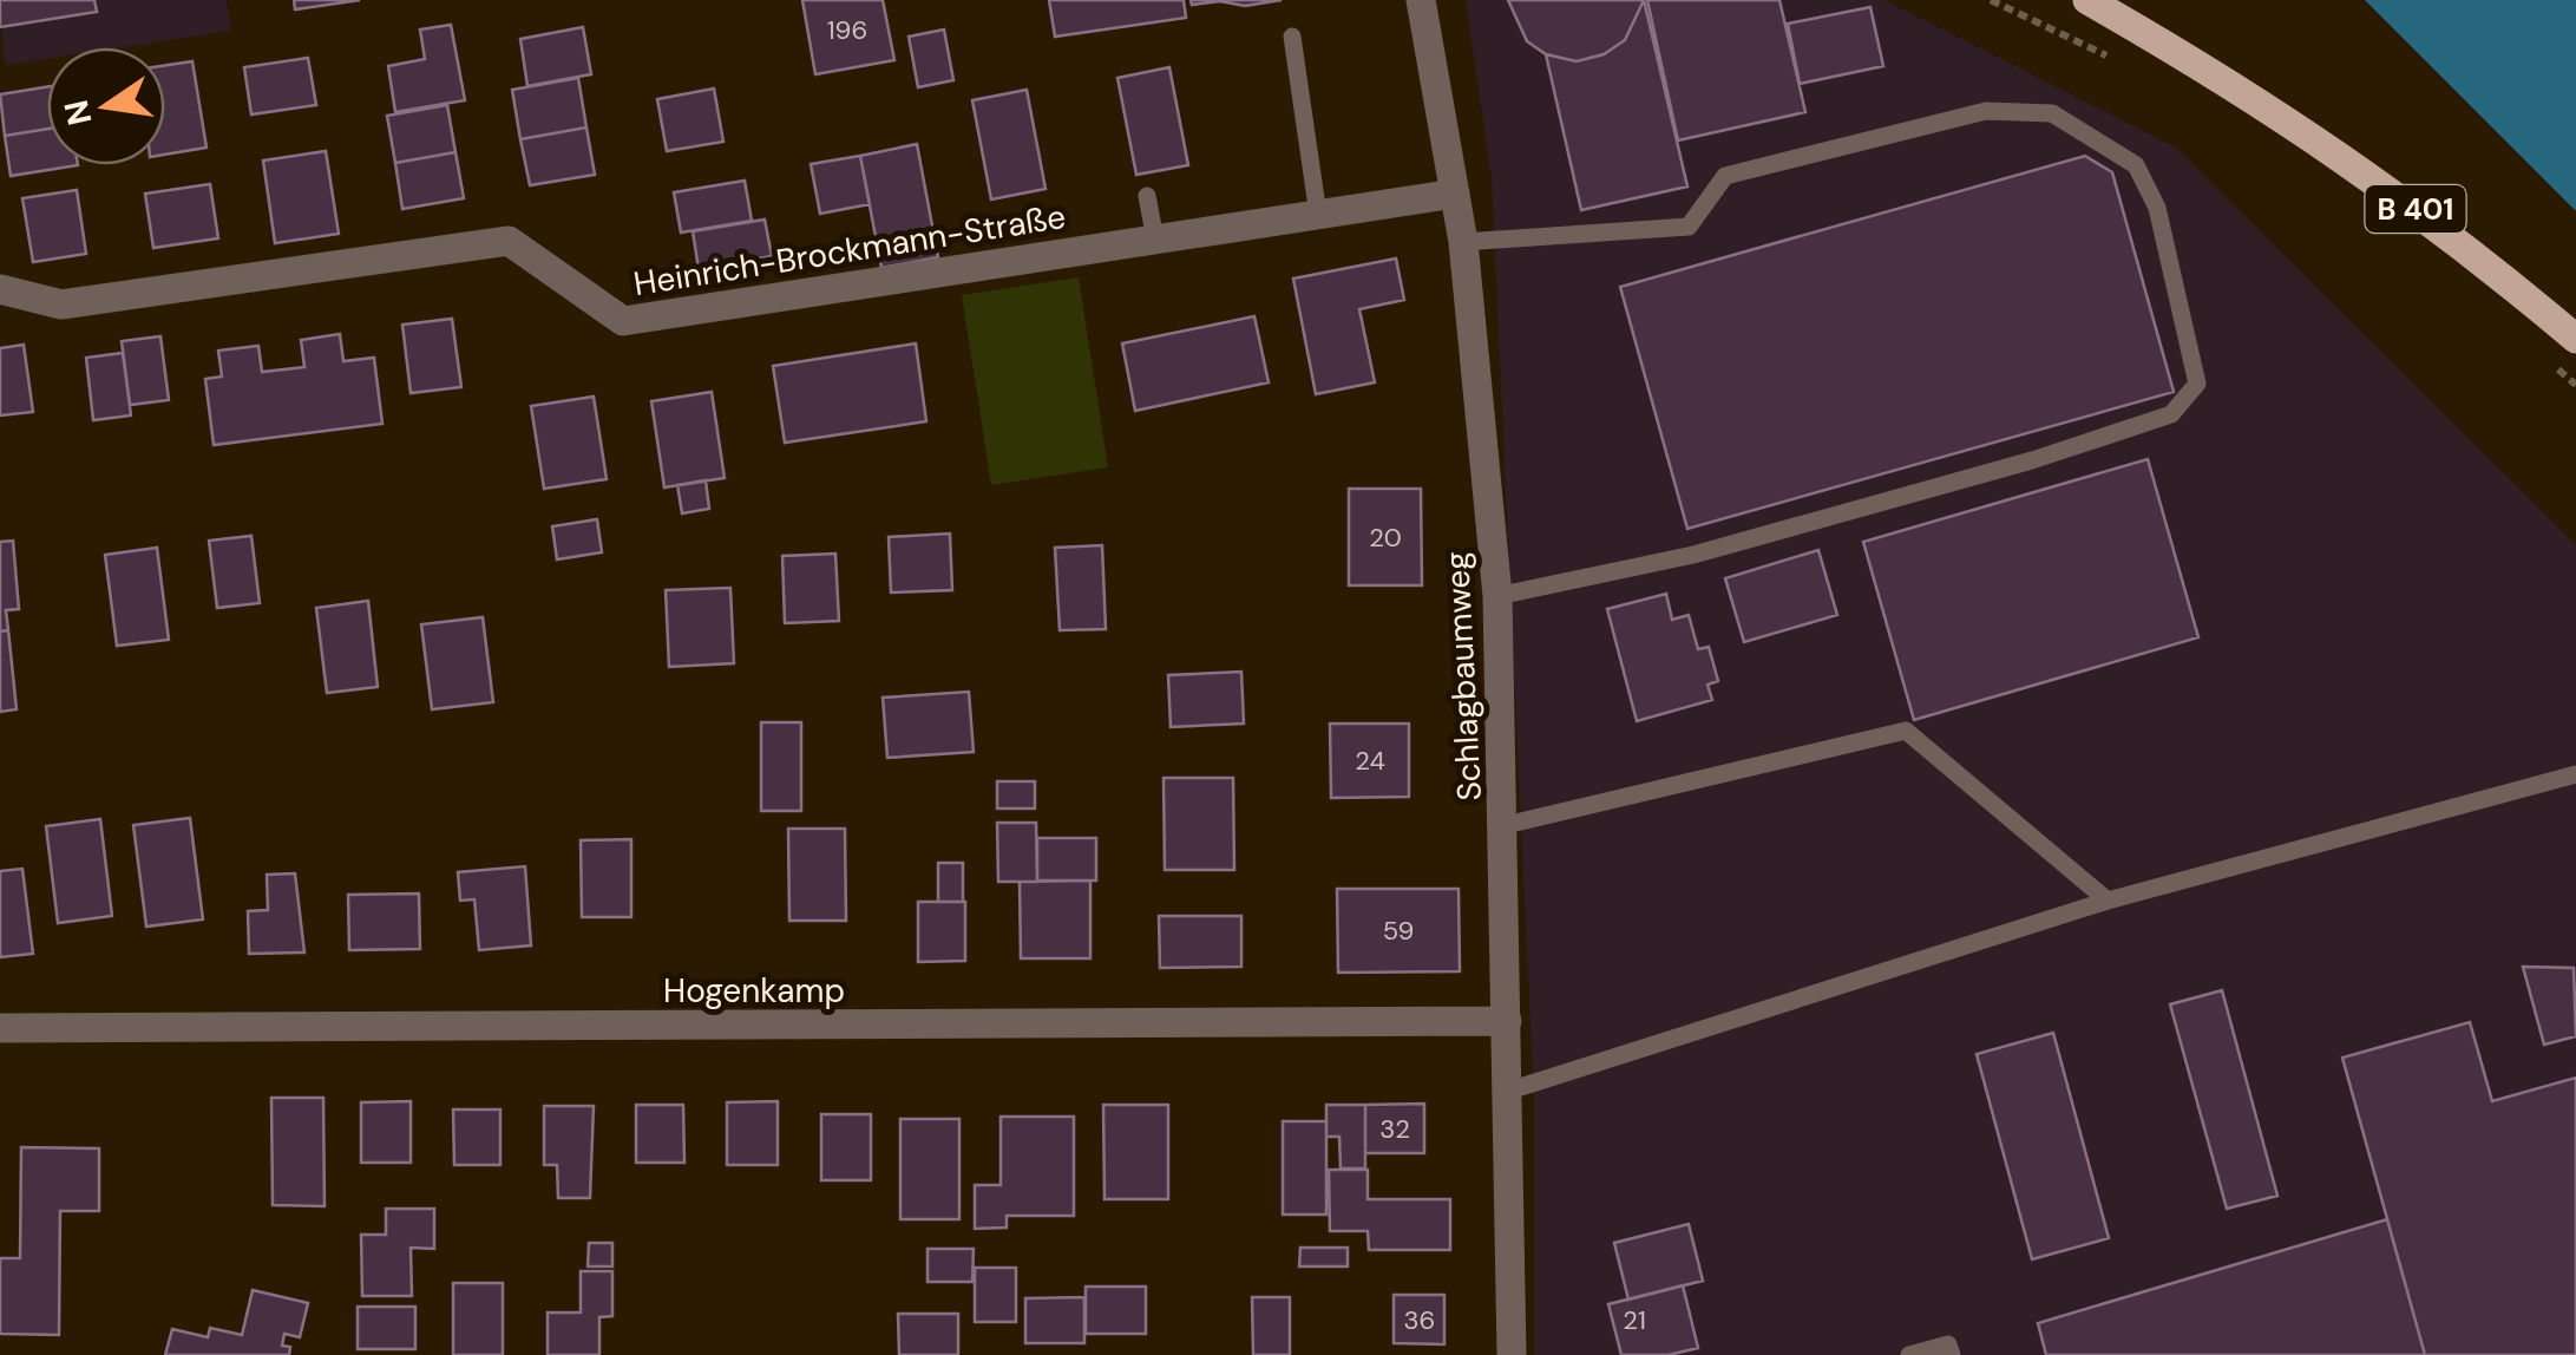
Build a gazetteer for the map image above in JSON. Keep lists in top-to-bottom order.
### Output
{
  "streets": {
    "main road": ["B 401"],
    "street": ["Heinrich-Brockmann-Straße", "Schlagbaumweg", "Hogenkamp"]
  },
  "crossings": [
    ["Heinrich-Brockmann-Straße", "Schlagbaumweg"],
    ["Schlagbaumweg", "Hogenkamp"]
  ],
  "house_numbers": [
    "196",
    "20",
    "24",
    "59",
    "32",
    "36",
    "21"
  ],
  "north": "left"
}
